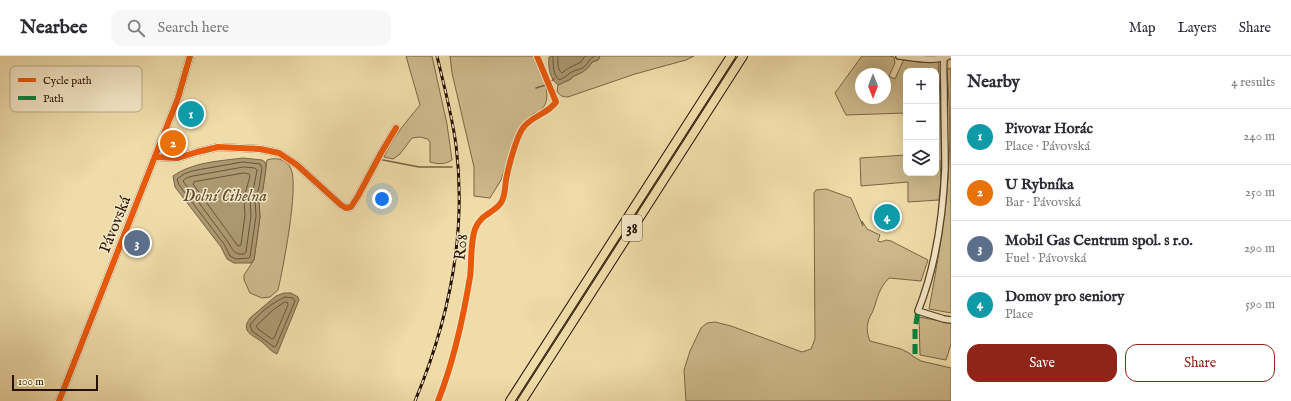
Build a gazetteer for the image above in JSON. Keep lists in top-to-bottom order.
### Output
{
  "streets": {
    "highway": ["38"],
    "street": ["Pávovská"],
    "cycle path": ["R08"]
  },
  "water": ["Dolní Cihelna"],
  "legend": ["Cycle path", "Path"],
  "scale_bar": "100 m",
  "north": "bottom",
  "page": {
    "header": "Nearbee",
    "search": "Search here",
    "nav": ["Map", "Layers", "Share"],
    "heading": ["Nearby", "4 results"],
    "map_buttons": ["+", "−"],
    "pins": [
      "1",
      "2",
      "4",
      "3"
    ],
    "list": [
      {
        "mark": "1",
        "name": "Pivovar Horác",
        "note": "Place · Pávovská",
        "value": "240 m"
      },
      {
        "mark": "2",
        "name": "U Rybníka",
        "note": "Bar · Pávovská",
        "value": "250 m"
      },
      {
        "mark": "3",
        "name": "Mobil Gas Centrum spol. s r.o.",
        "note": "Fuel · Pávovská",
        "value": "290 m"
      },
      {
        "mark": "4",
        "name": "Domov pro seniory",
        "note": "Place",
        "value": "590 m"
      }
    ],
    "buttons": ["Save", "Share"],
    "scale": "100 m"
  }
}
